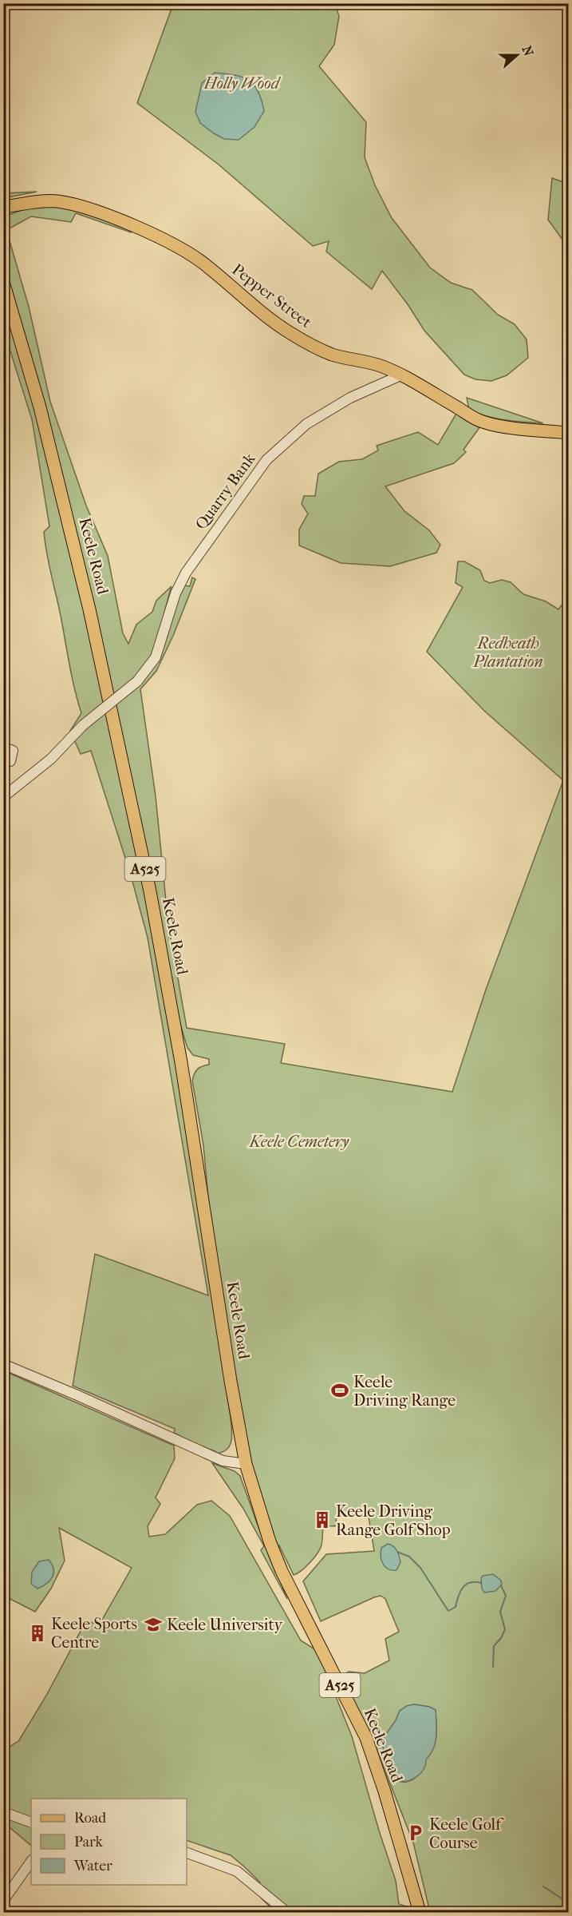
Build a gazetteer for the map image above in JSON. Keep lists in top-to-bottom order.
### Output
{
  "streets": {
    "main road": ["Pepper Street", "Keele Road", "A525"],
    "street": ["Quarry Bank"]
  },
  "crossings": [
    ["Pepper Street", "Quarry Bank"]
  ],
  "parks": ["Holly Wood", "Redheath Plantation", "Keele Cemetery"],
  "places": {
    "sports": ["Keele Driving Range"],
    "building": ["Keele Driving Range Golf Shop", "Keele Sports Centre"],
    "school or university": ["Keele University"],
    "parking": ["Keele Golf Course"]
  },
  "legend": ["Road", "Park", "Water"],
  "north": "right"
}
